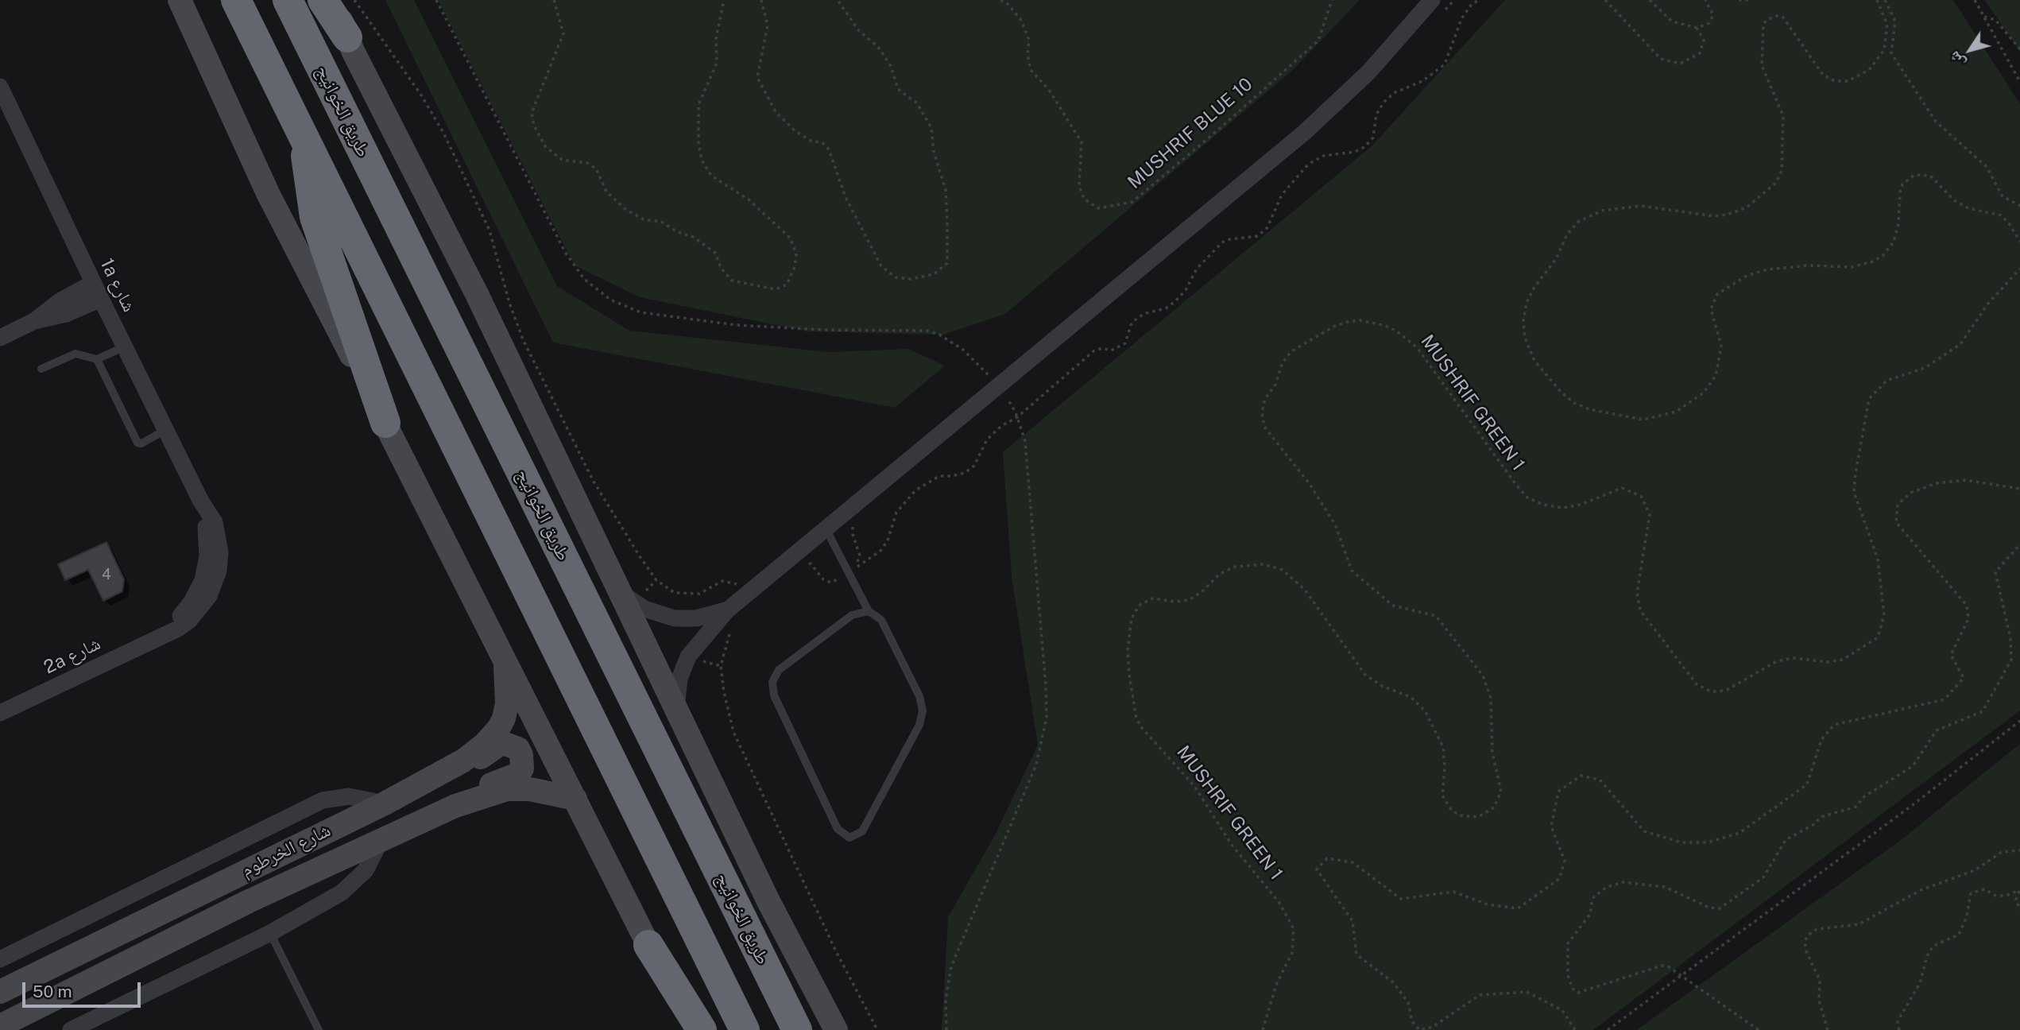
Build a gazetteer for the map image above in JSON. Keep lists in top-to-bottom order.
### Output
{
  "streets": {
    "highway": ["طريق الخوانيج"],
    "street": ["1a شارع", "2a شارع", "شارع الخرطوم"],
    "path": ["MUSHRIF BLUE 10", "MUSHRIF GREEN 1"]
  },
  "crossings": [
    ["1a شارع", "2a شارع"]
  ],
  "house_numbers": ["4"],
  "scale_bar": "50 m",
  "north": "bottom left"
}
